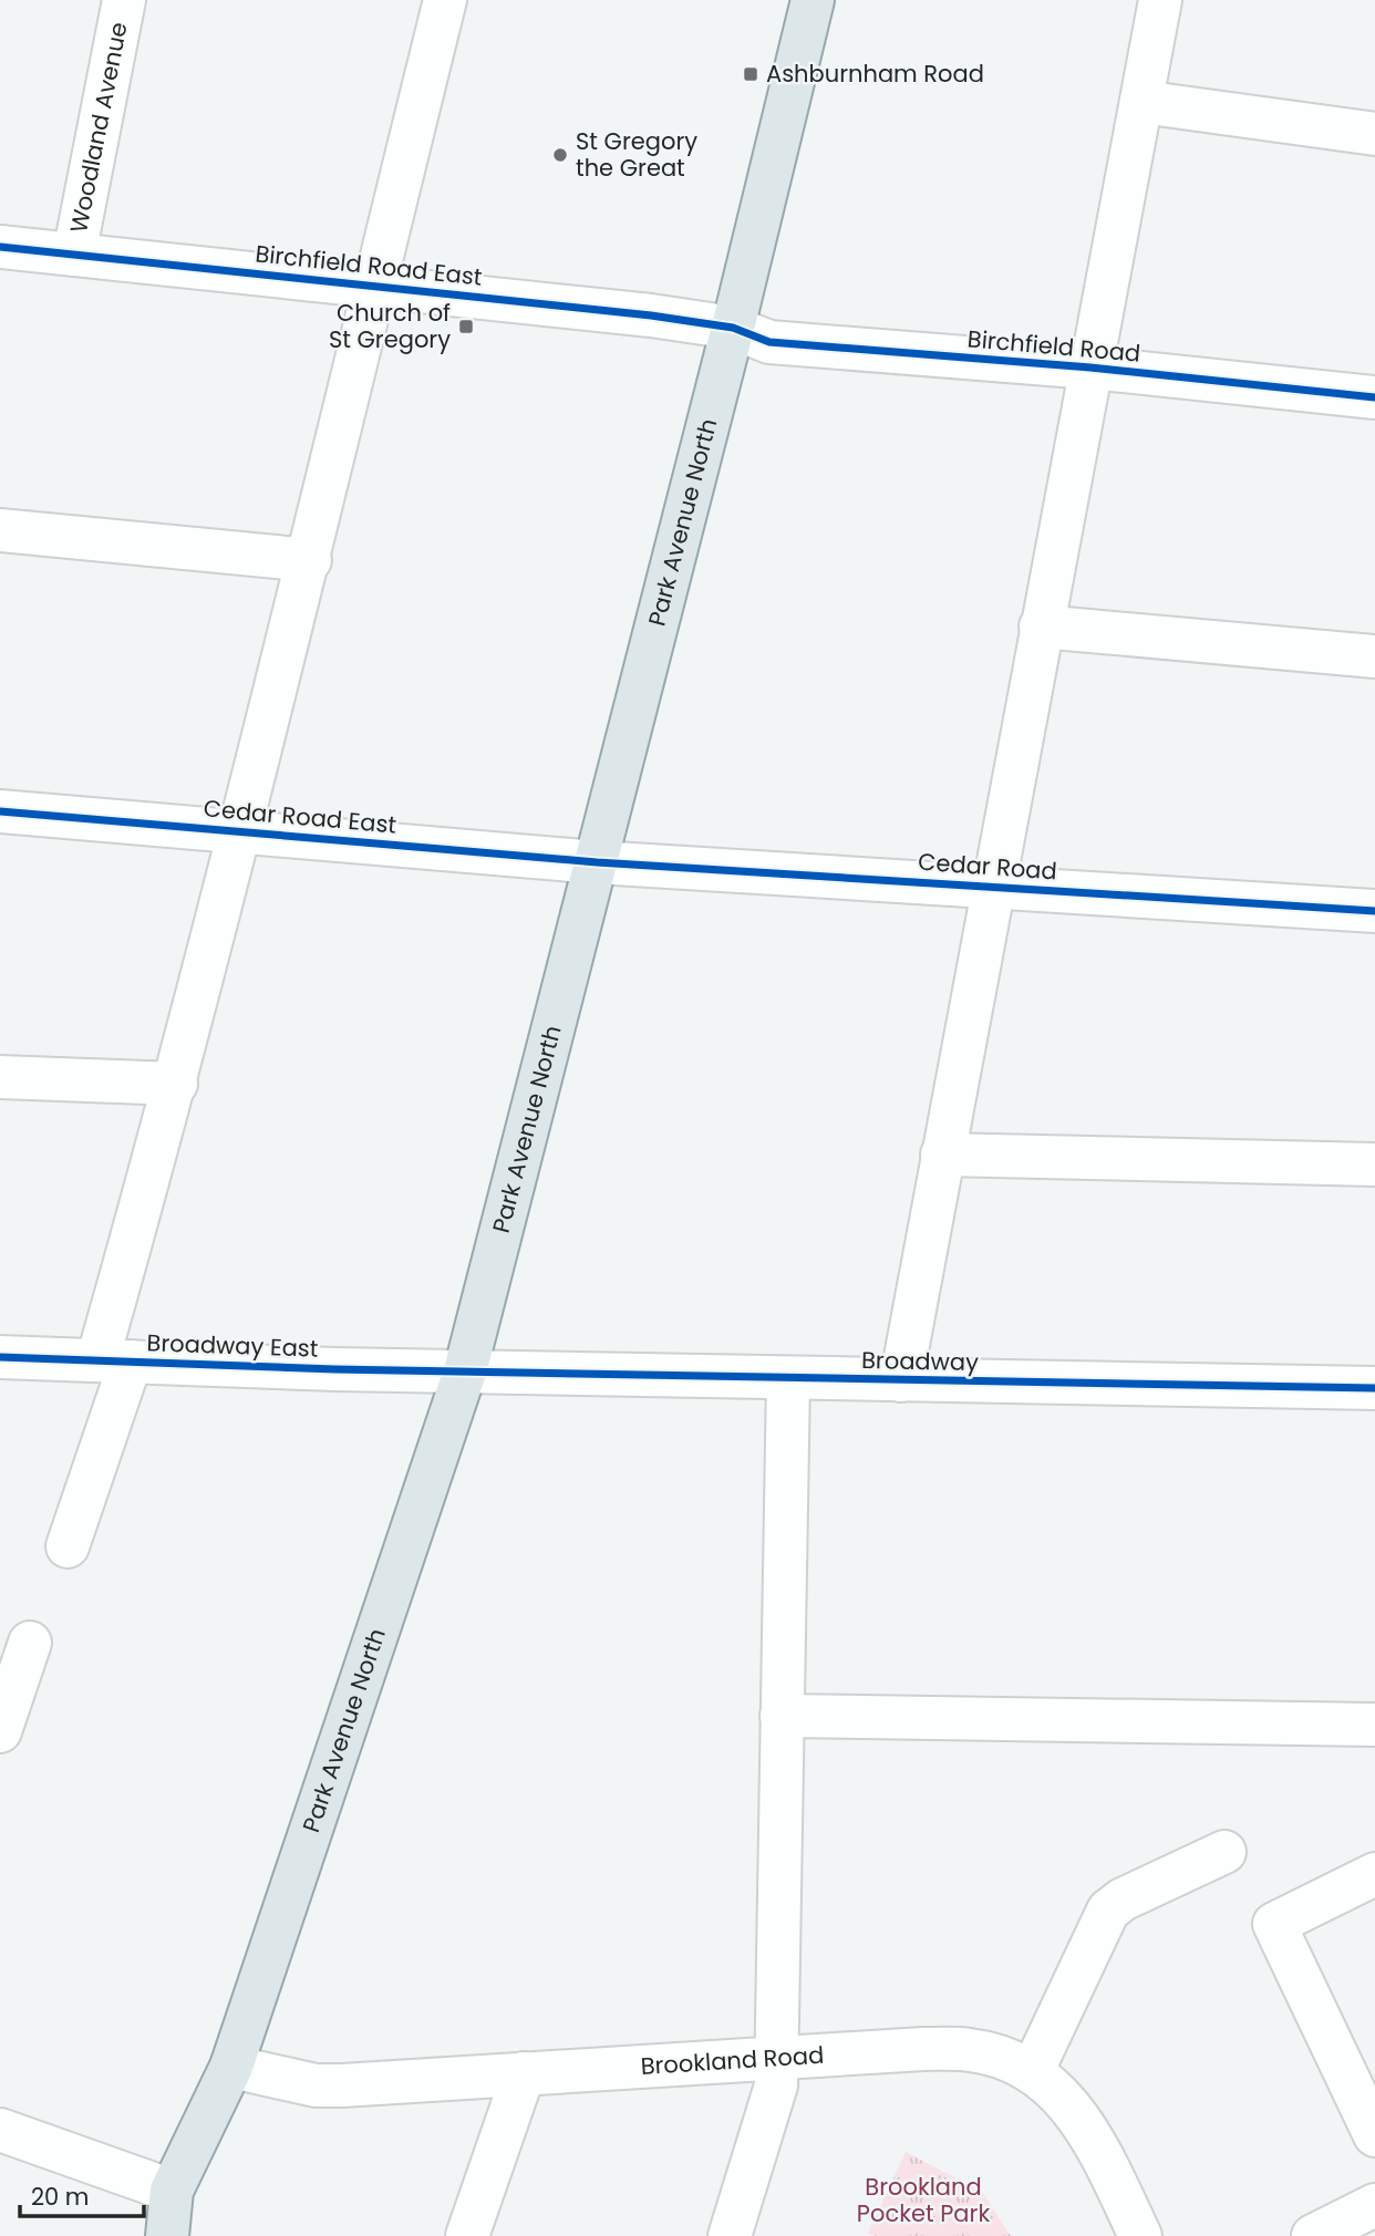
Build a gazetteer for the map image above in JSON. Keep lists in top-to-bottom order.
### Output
{
  "streets": {
    "main road": ["Park Avenue North"],
    "street": [
      "Woodland Avenue",
      "Birchfield Road East",
      "Birchfield Road",
      "Cedar Road East",
      "Cedar Road",
      "Broadway East",
      "Broadway",
      "Brookland Road"
    ]
  },
  "crossings": [
    ["Woodland Avenue", "Birchfield Road East"],
    ["Birchfield Road East", "Birchfield Road"],
    ["Birchfield Road East", "Park Avenue North"],
    ["Birchfield Road", "Park Avenue North"],
    ["Park Avenue North", "Cedar Road East"],
    ["Park Avenue North", "Cedar Road"],
    ["Park Avenue North", "Broadway East"],
    ["Park Avenue North", "Broadway"],
    ["Park Avenue North", "Brookland Road"],
    ["Cedar Road East", "Cedar Road"],
    ["Broadway East", "Broadway"]
  ],
  "parks": ["Brookland Pocket Park"],
  "places": {
    "transit": ["Ashburnham Road", "Church of St Gregory"],
    "other": ["St Gregory the Great"]
  },
  "scale_bar": "20 m"
}
